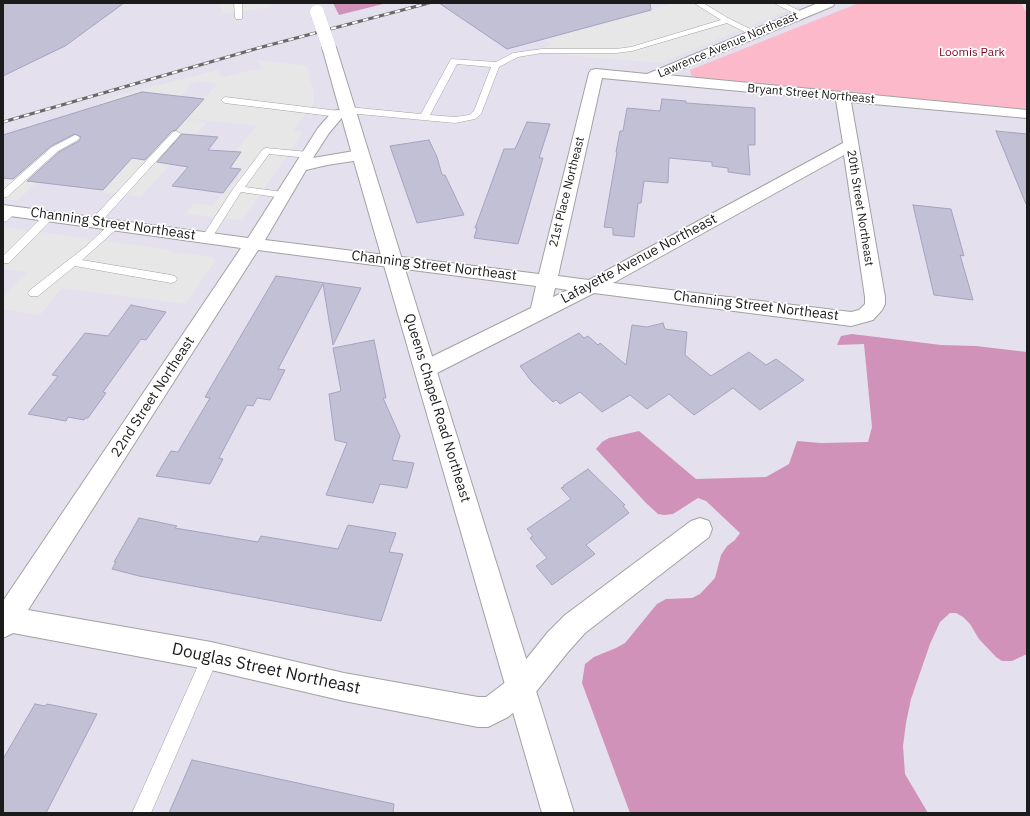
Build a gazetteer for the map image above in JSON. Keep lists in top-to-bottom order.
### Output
{
  "streets": {
    "street": [
      "Lawrence Avenue Northeast",
      "Bryant Street Northeast",
      "21st Place Northeast",
      "20th Street Northeast",
      "Channing Street Northeast",
      "Lafayette Avenue Northeast",
      "22nd Street Northeast",
      "Queens Chapel Road Northeast",
      "Douglas Street Northeast"
    ]
  },
  "crossings": [
    ["Lawrence Avenue Northeast", "Bryant Street Northeast"],
    ["Bryant Street Northeast", "21st Place Northeast"],
    ["Bryant Street Northeast", "20th Street Northeast"],
    ["21st Place Northeast", "Channing Street Northeast"],
    ["21st Place Northeast", "Lafayette Avenue Northeast"],
    ["20th Street Northeast", "Channing Street Northeast"],
    ["20th Street Northeast", "Lafayette Avenue Northeast"],
    ["Channing Street Northeast", "Lafayette Avenue Northeast"],
    ["Channing Street Northeast", "22nd Street Northeast"],
    ["Channing Street Northeast", "Queens Chapel Road Northeast"],
    ["Lafayette Avenue Northeast", "Queens Chapel Road Northeast"],
    ["22nd Street Northeast", "Queens Chapel Road Northeast"],
    ["22nd Street Northeast", "Douglas Street Northeast"],
    ["Queens Chapel Road Northeast", "Douglas Street Northeast"]
  ],
  "parks": ["Loomis Park"]
}
